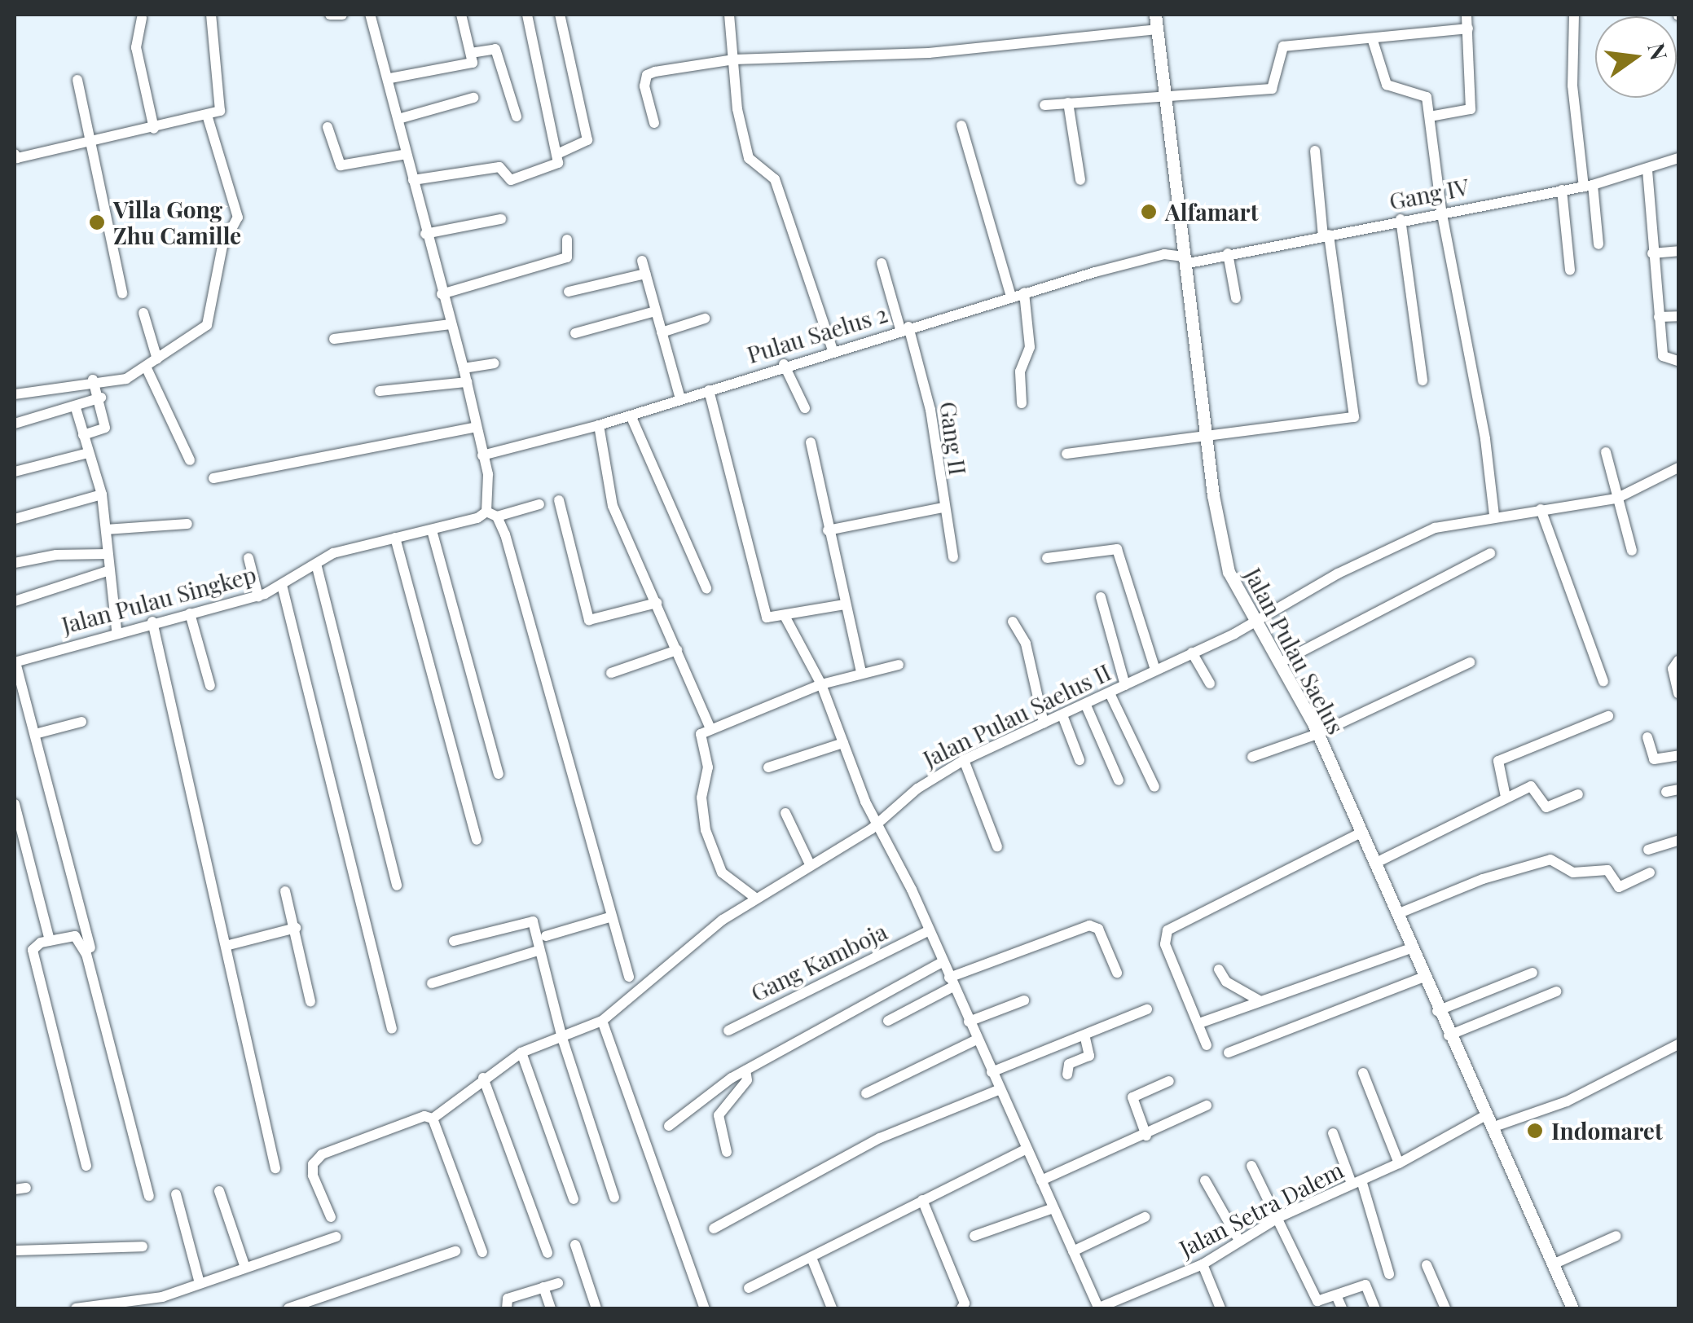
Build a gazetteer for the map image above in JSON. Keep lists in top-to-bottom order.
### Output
{
  "streets": {
    "street": [
      "Gang IV",
      "Pulau Saelus 2",
      "Gang II",
      "Jalan Pulau Singkep",
      "Jalan Pulau Saelus",
      "Jalan Pulau Saelus II",
      "Gang Kamboja",
      "Jalan Setra Dalem"
    ]
  },
  "crossings": [
    ["Gang IV", "Pulau Saelus 2"],
    ["Gang IV", "Jalan Pulau Saelus"],
    ["Pulau Saelus 2", "Gang II"],
    ["Pulau Saelus 2", "Jalan Pulau Saelus"],
    ["Jalan Pulau Saelus", "Jalan Pulau Saelus II"],
    ["Jalan Pulau Saelus", "Jalan Setra Dalem"]
  ],
  "places": ["Alfamart", "Villa Gong Zhu Camille", "Indomaret"],
  "north": "right"
}
